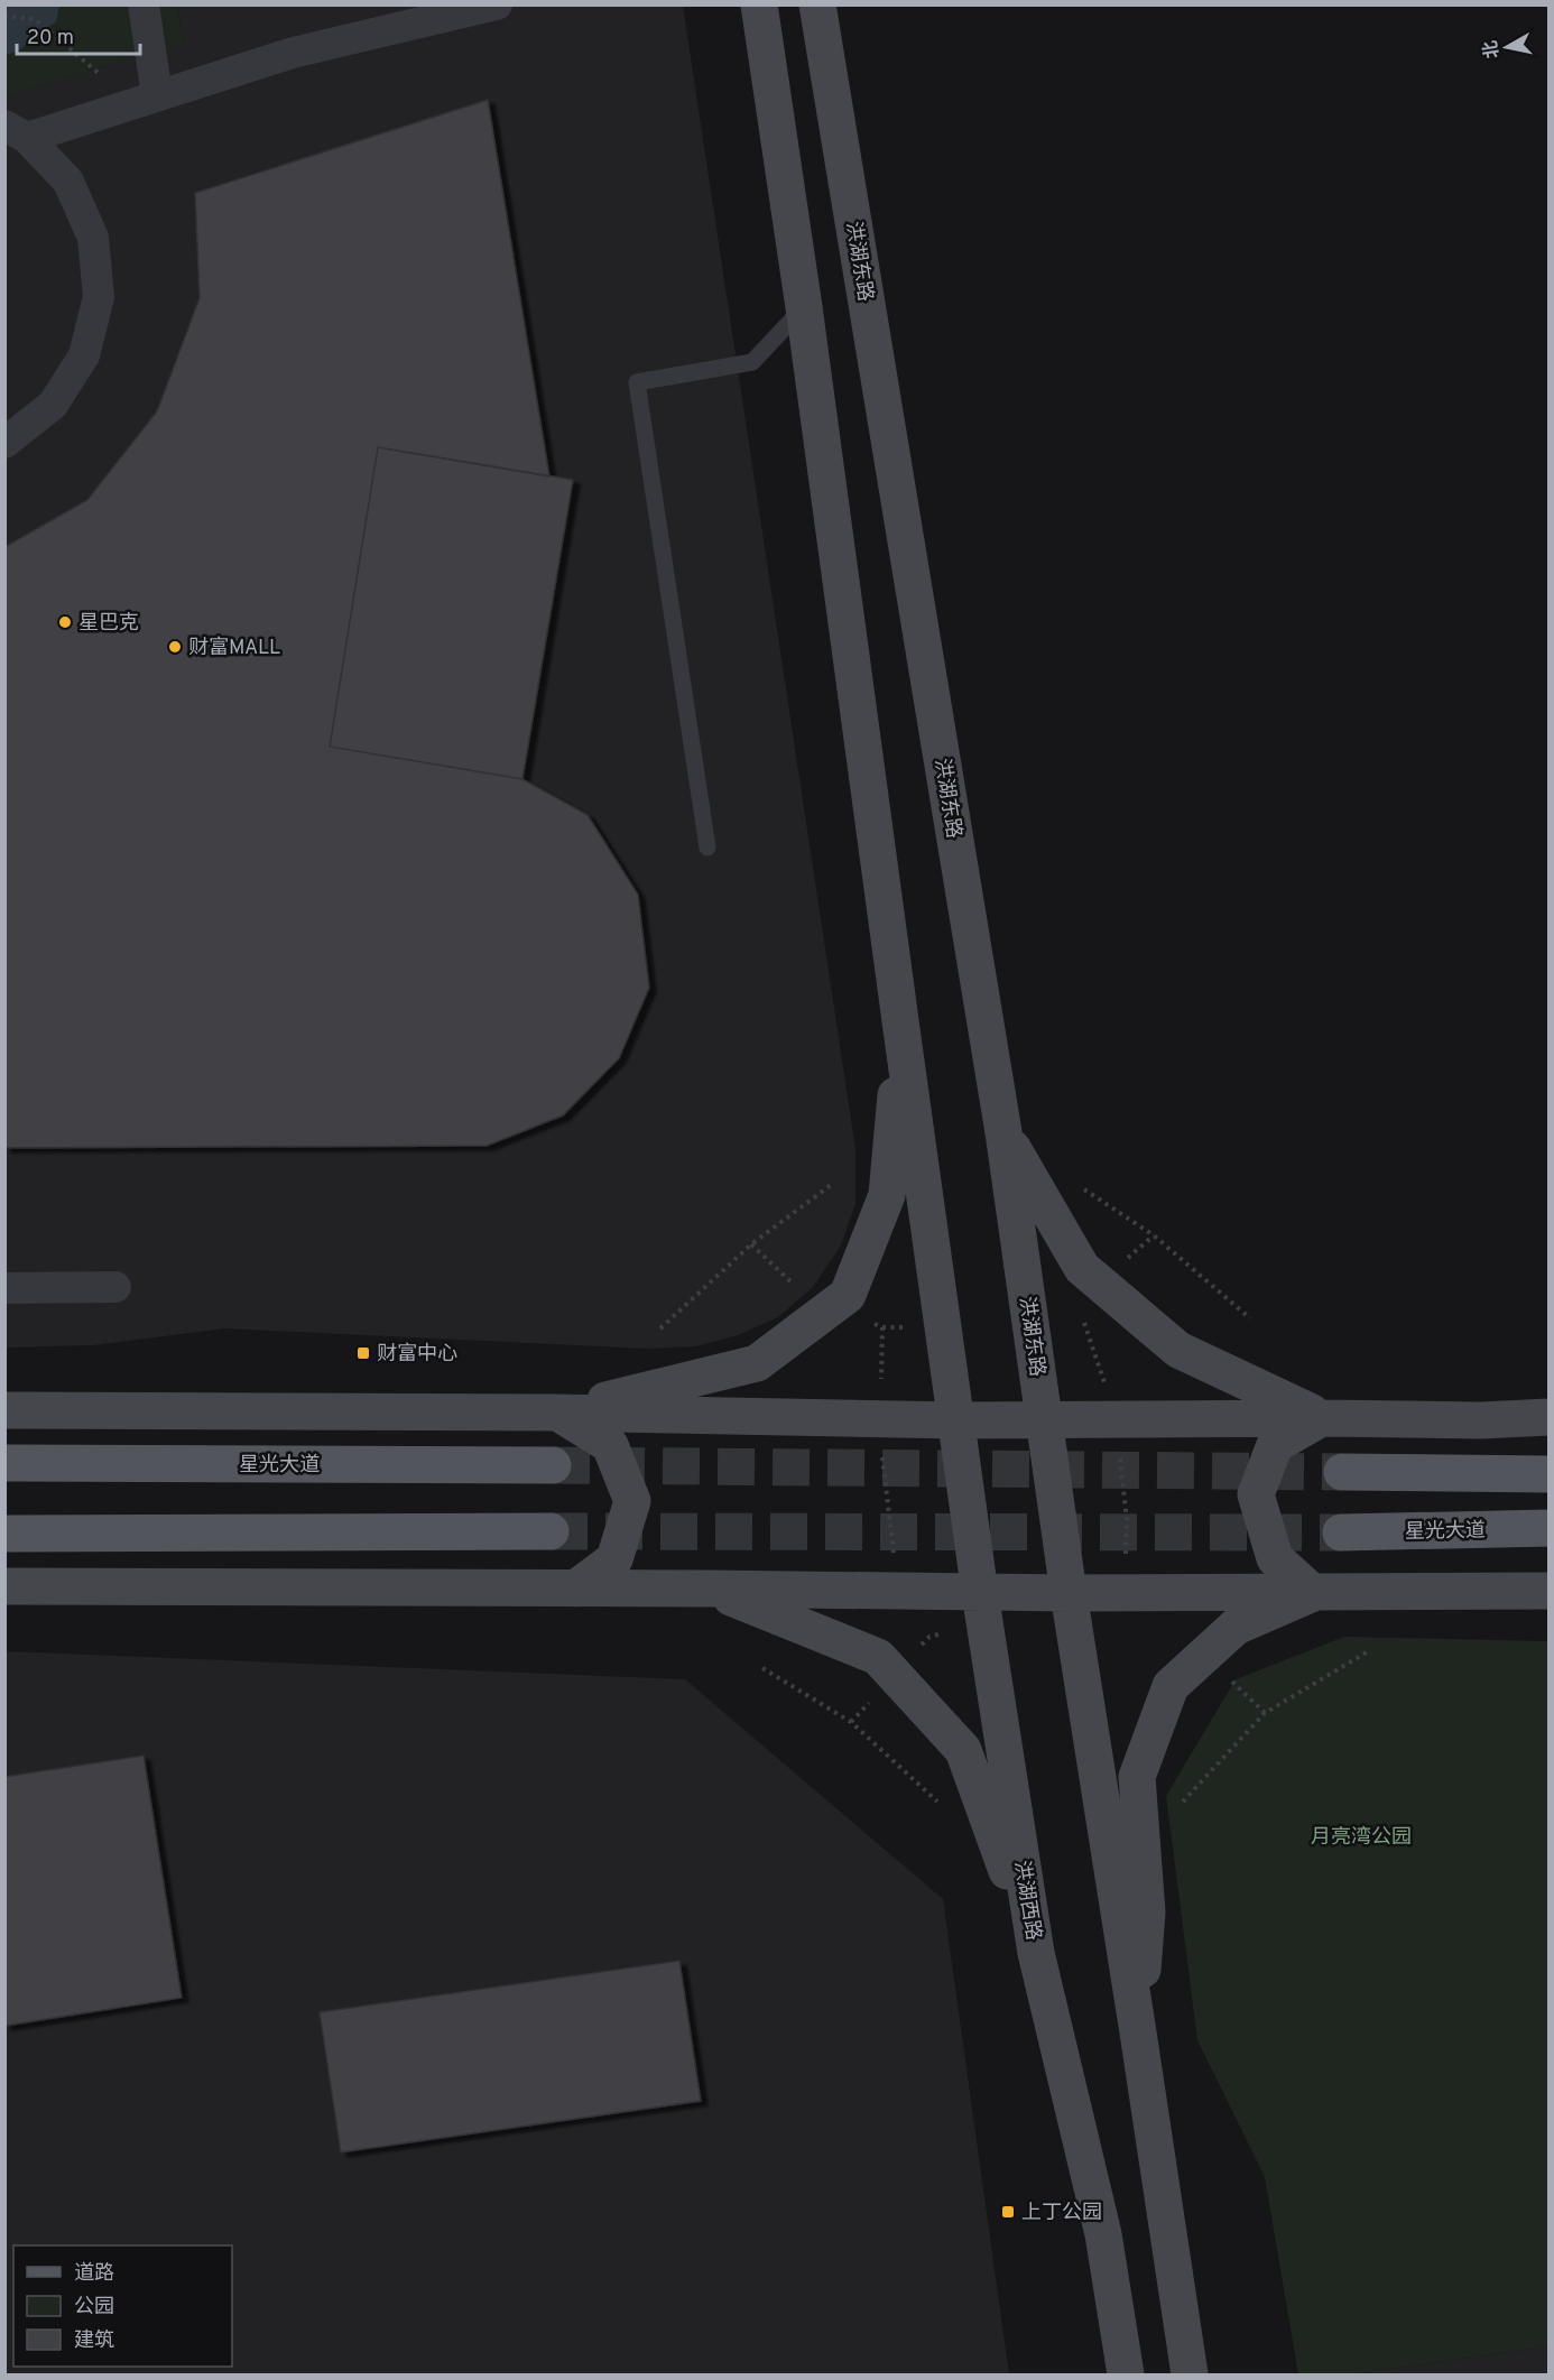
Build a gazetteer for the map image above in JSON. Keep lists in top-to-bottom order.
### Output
{
  "streets": {
    "main road": ["洪湖东路", "星光大道", "洪湖西路"]
  },
  "parks": ["月亮湾公园"],
  "places": {
    "other": ["星巴克", "财富MALL"],
    "transit": ["财富中心", "上丁公园"]
  },
  "legend": ["道路", "公园", "建筑"],
  "scale_bar": "20 m",
  "north": "left"
}
